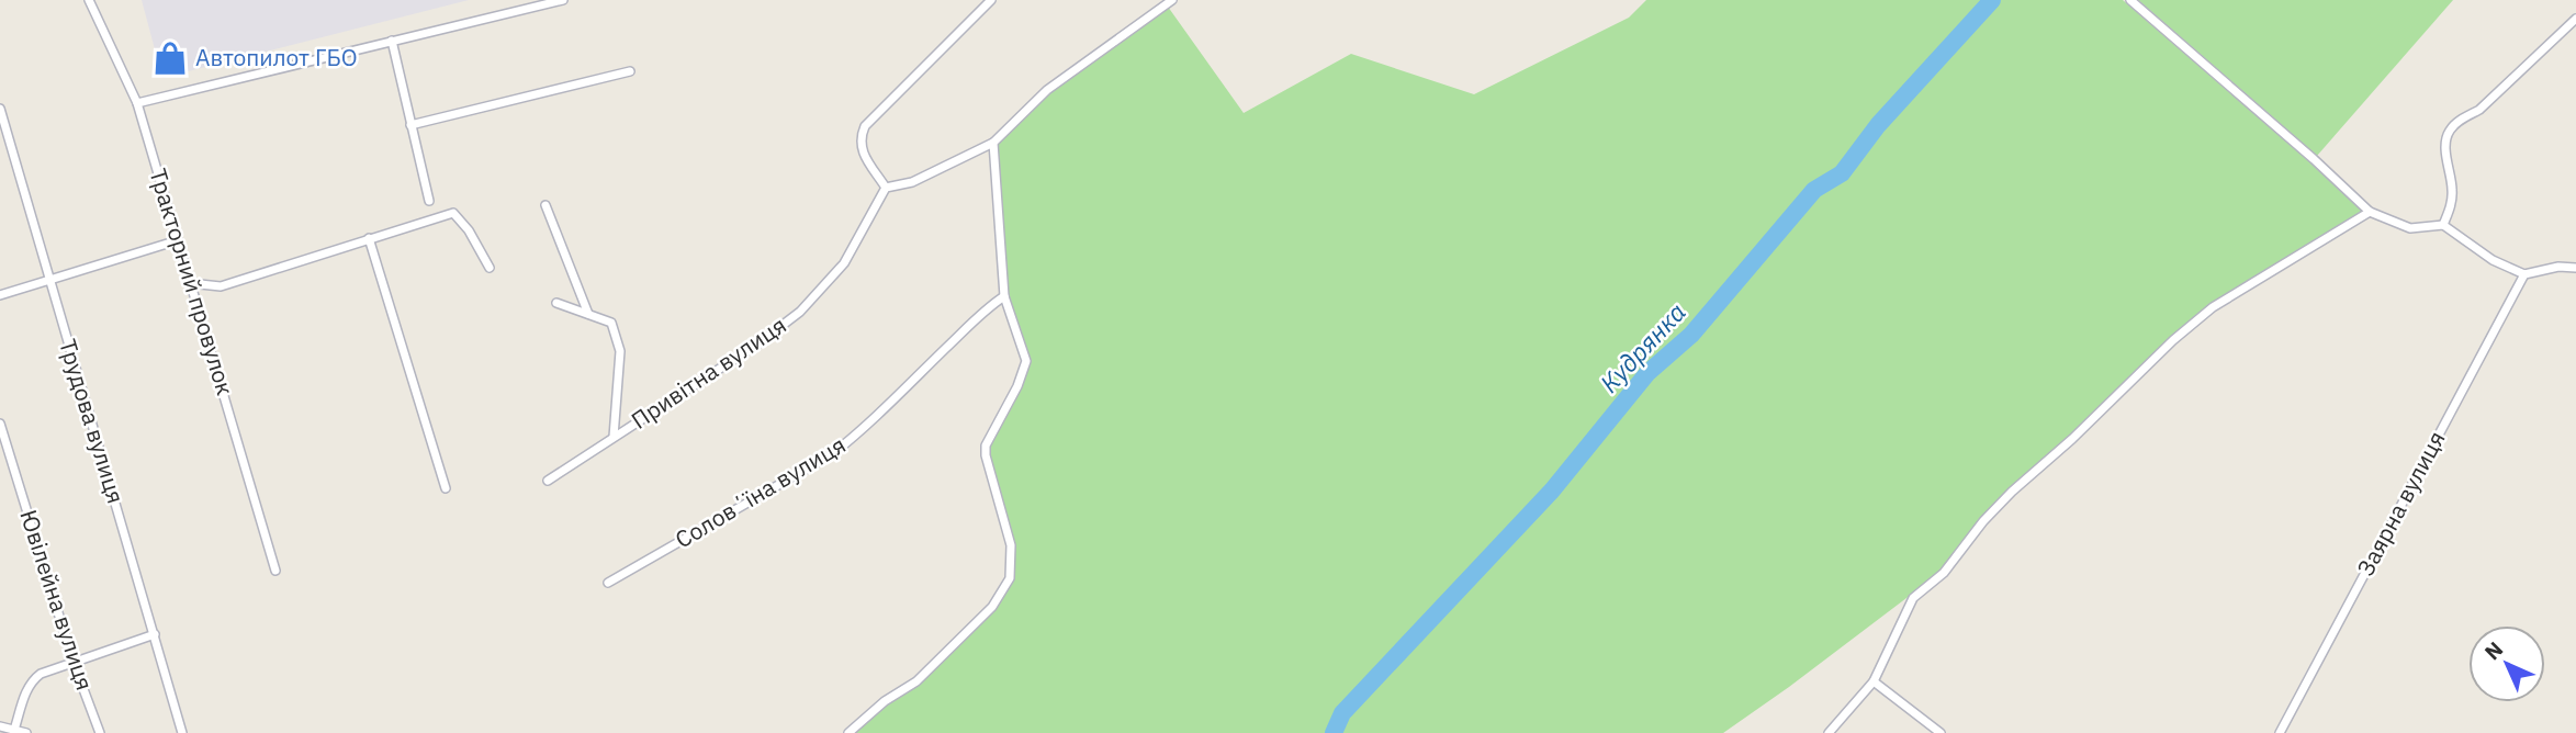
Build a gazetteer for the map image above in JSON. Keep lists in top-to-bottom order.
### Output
{
  "streets": {
    "street": [
      "Тракторний провулок",
      "Привітна вулиця",
      "Трудова вулиця",
      "Соловʼїна вулиця",
      "Заярна вулиця",
      "Ювілейна вулиця"
    ]
  },
  "water": ["Кудрянка"],
  "places": {
    "shop": ["Автопилот ГБО"]
  },
  "north": "top left"
}
